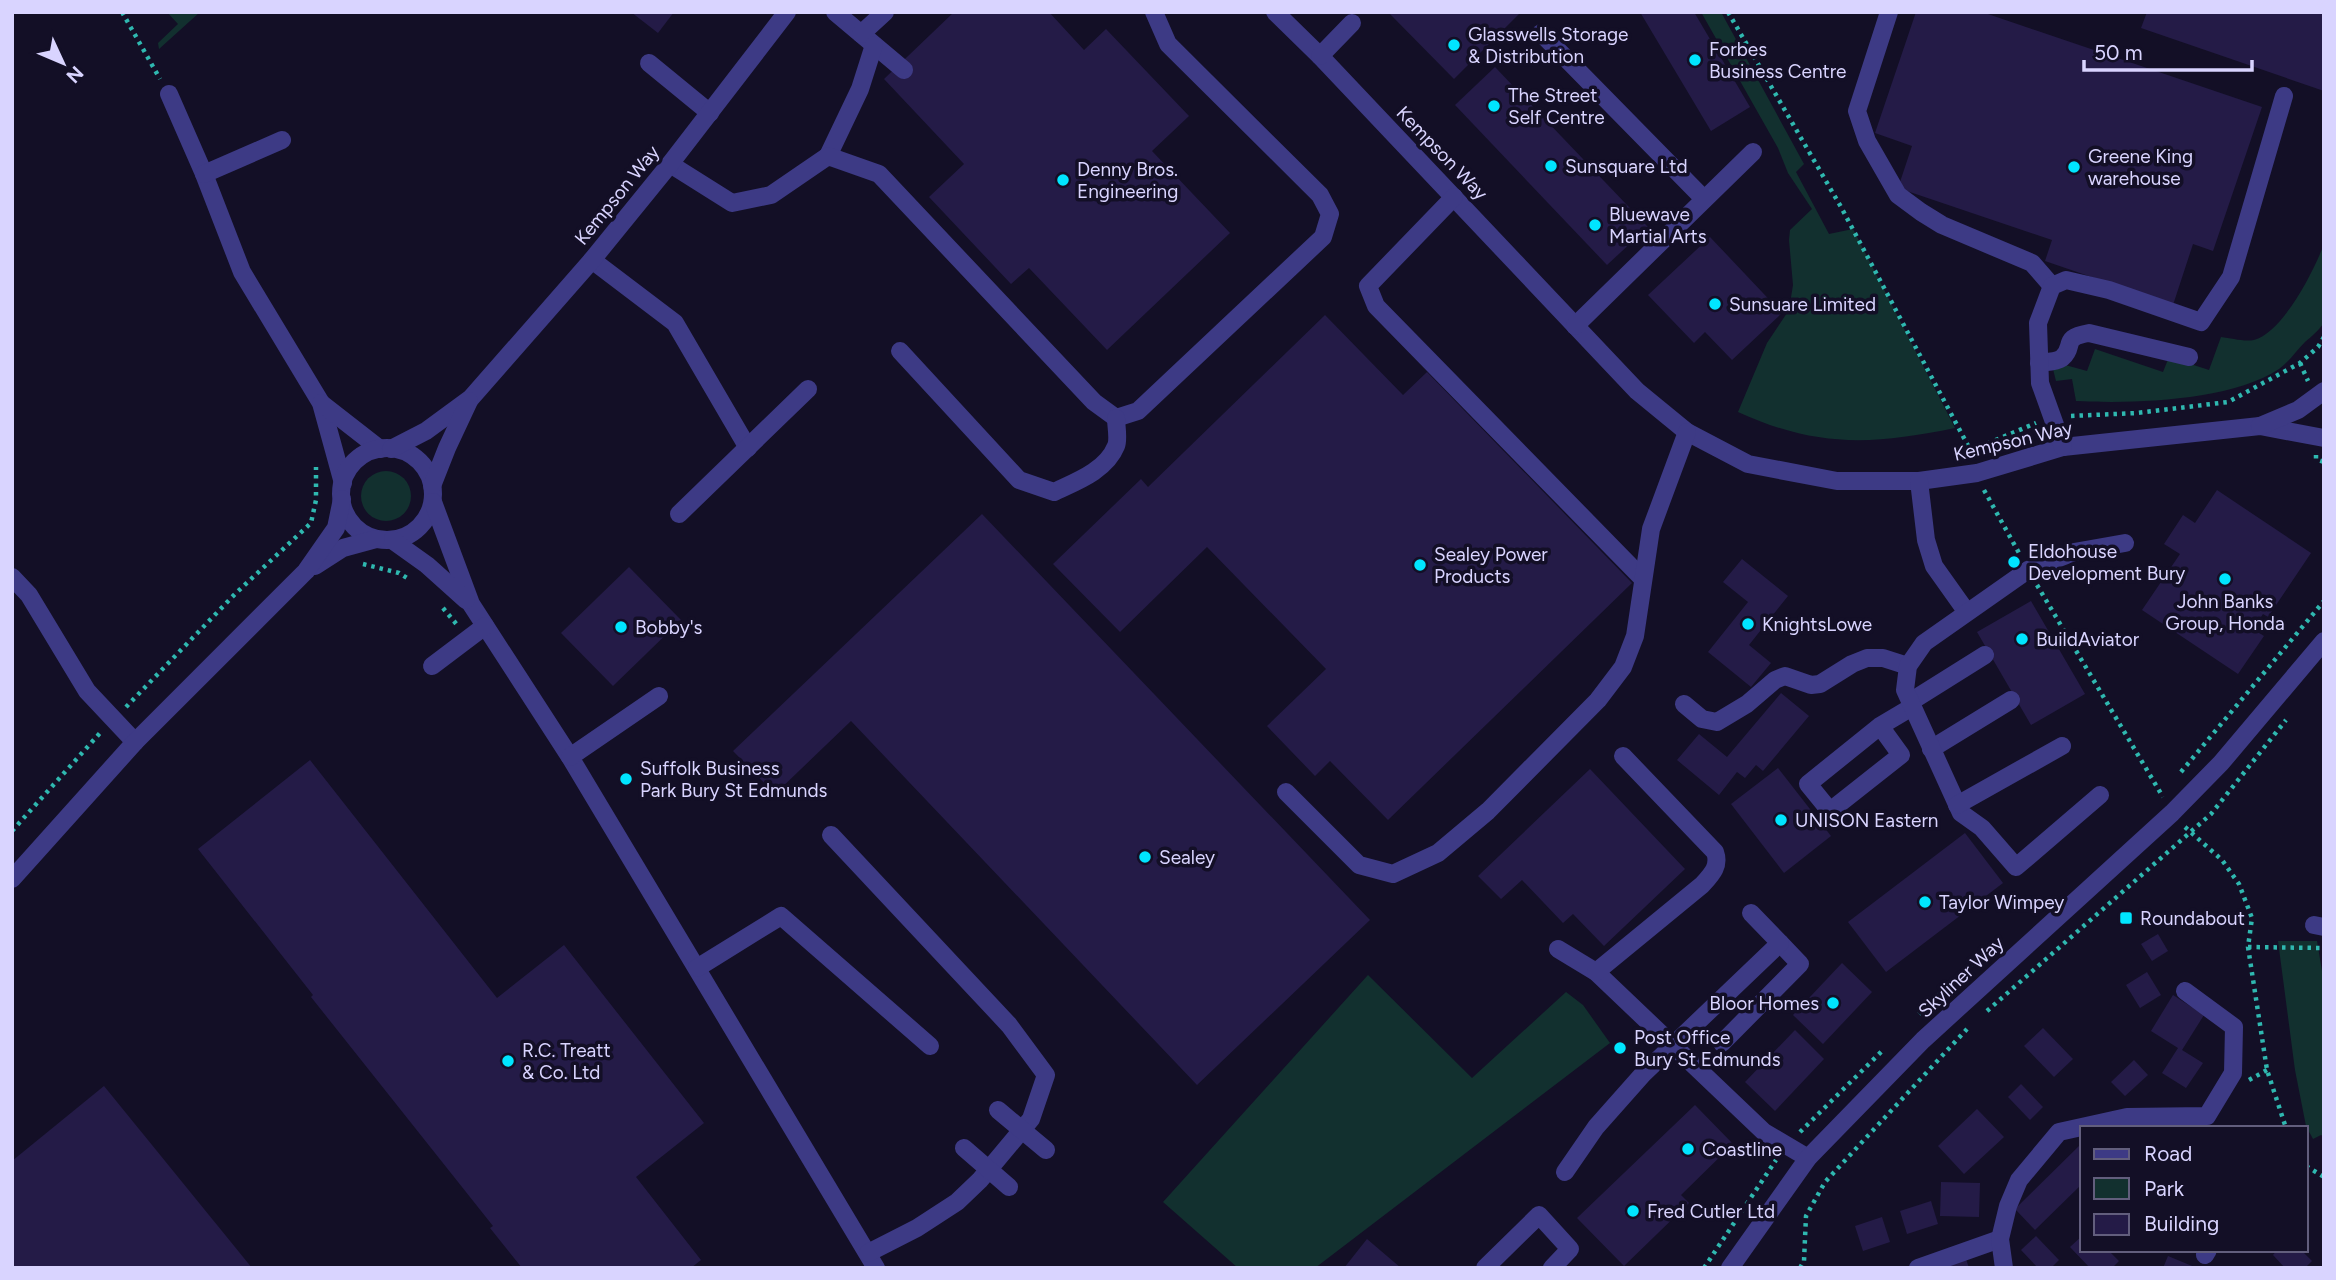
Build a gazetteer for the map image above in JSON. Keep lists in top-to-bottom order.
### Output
{
  "streets": {
    "street": ["Kempson Way", "Skyliner Way"]
  },
  "places": {
    "other": [
      "Glasswells Storage & Distribution",
      "Forbes Business Centre",
      "The Street Self Centre",
      "Sunsquare Ltd",
      "Greene King warehouse",
      "Denny Bros. Engineering",
      "Bluewave Martial Arts",
      "Sunsuare Limited",
      "Eldohouse Development Bury",
      "Sealey Power Products",
      "John Banks Group, Honda",
      "KnightsLowe",
      "Bobby's",
      "BuildAviator",
      "Suffolk Business Park Bury St Edmunds",
      "UNISON Eastern",
      "Sealey",
      "Taylor Wimpey",
      "Bloor Homes",
      "Post Office Bury St Edmunds",
      "R.C. Treatt & Co. Ltd",
      "Coastline",
      "Fred Cutler Ltd"
    ],
    "transit": ["Roundabout"]
  },
  "legend": ["Road", "Park", "Building"],
  "scale_bar": "50 m",
  "north": "bottom right"
}
